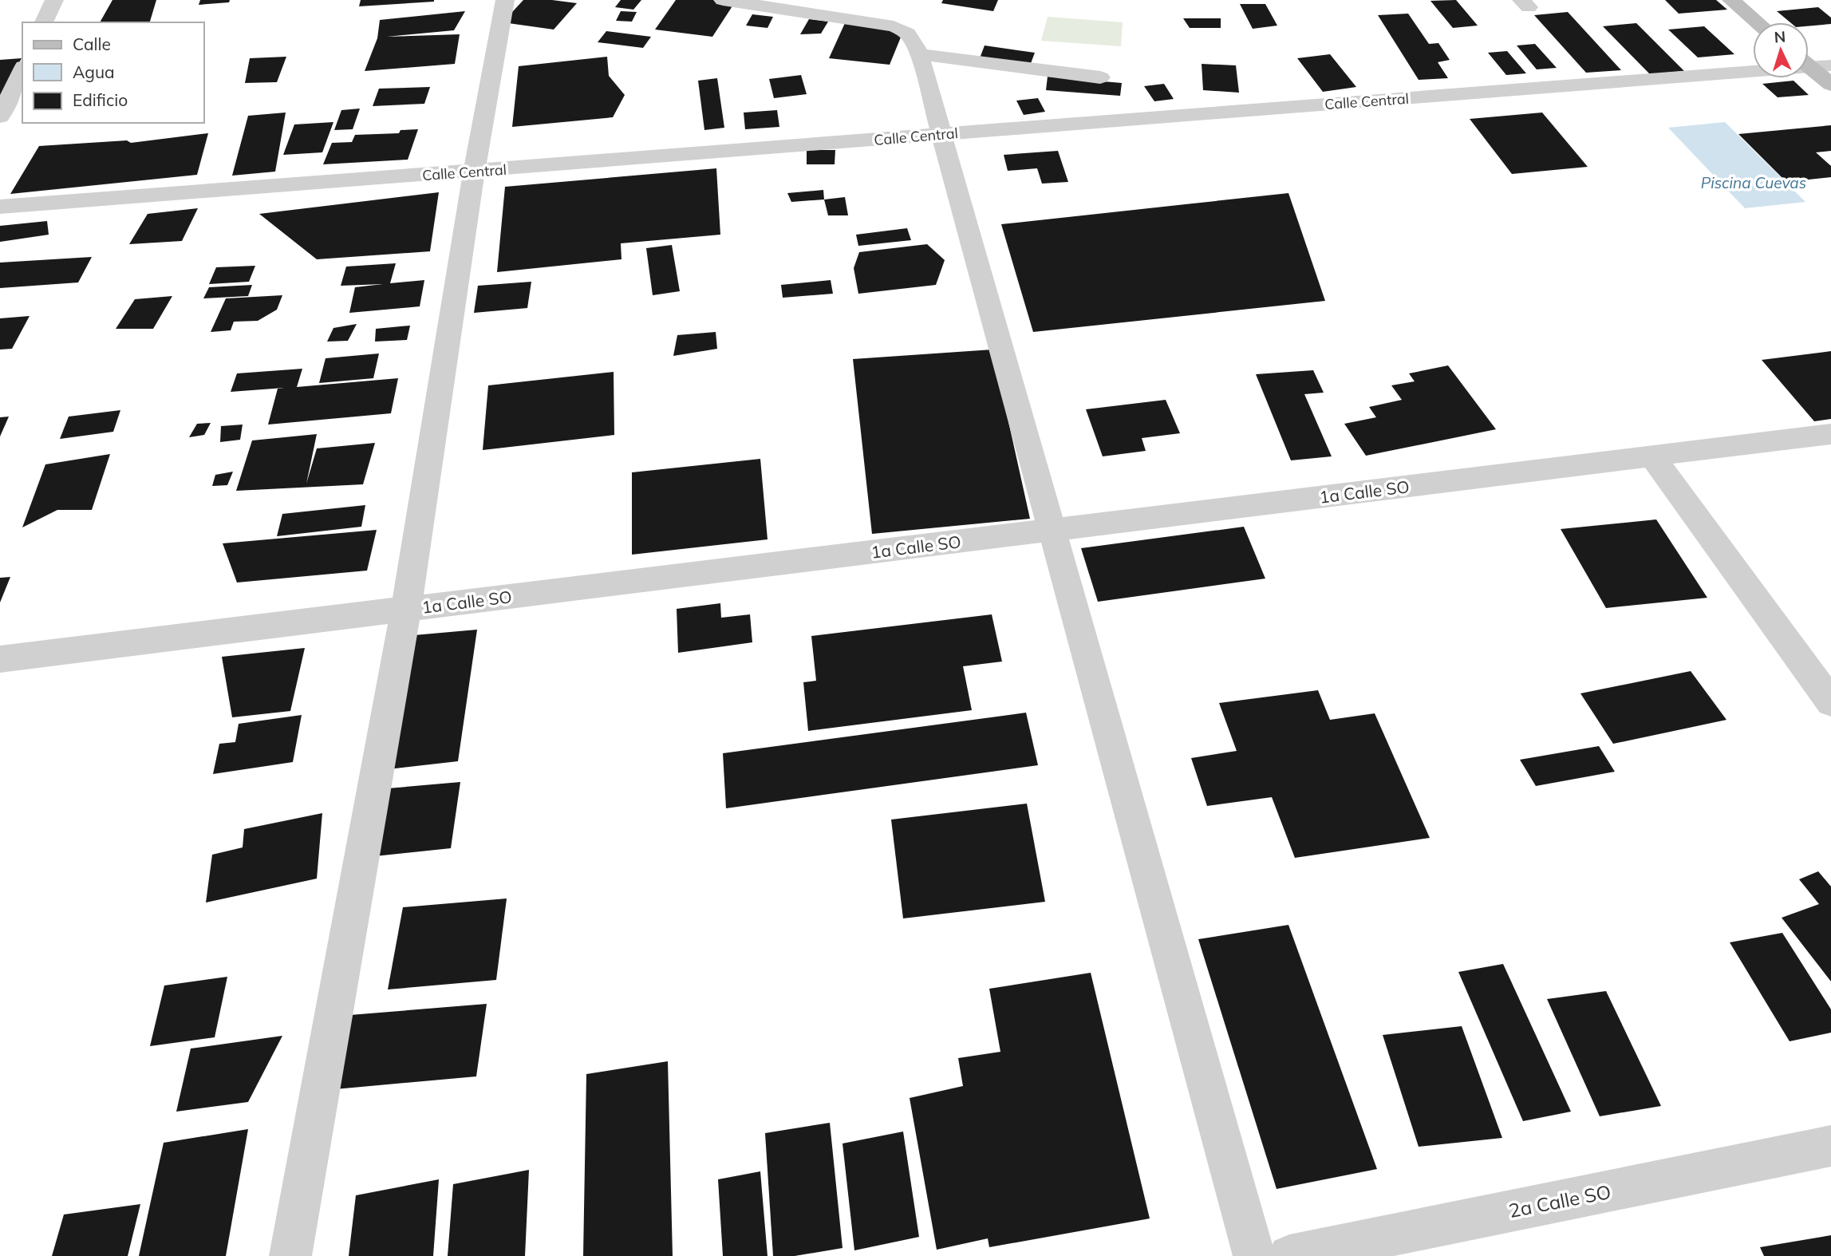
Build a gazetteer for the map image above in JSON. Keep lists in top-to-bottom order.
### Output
{
  "streets": {
    "street": ["Calle Central", "1a Calle SO", "2a Calle SO"]
  },
  "water": ["Piscina Cuevas"],
  "legend": ["Calle", "Agua", "Edificio"],
  "north": "top"
}
